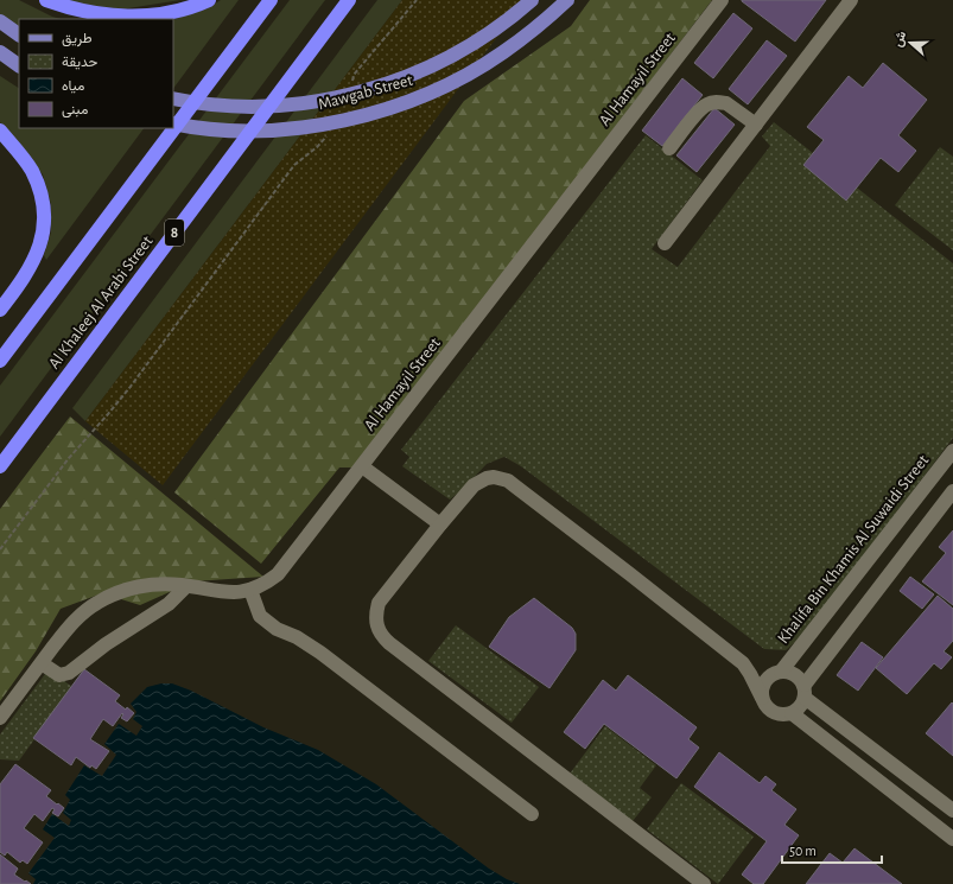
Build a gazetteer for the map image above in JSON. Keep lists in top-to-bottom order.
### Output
{
  "streets": {
    "highway": ["8", "Al Khaleej Al Arabi Street"],
    "main road": ["Mawgab Street"],
    "street": ["Al Hamayil Street", "Khalifa Bin Khamis Al Suwaidi Street"]
  },
  "legend": [
    "طريق",
    "حديقة",
    "مياه",
    "مبنى"
  ],
  "scale_bar": "50 m",
  "north": "left"
}
